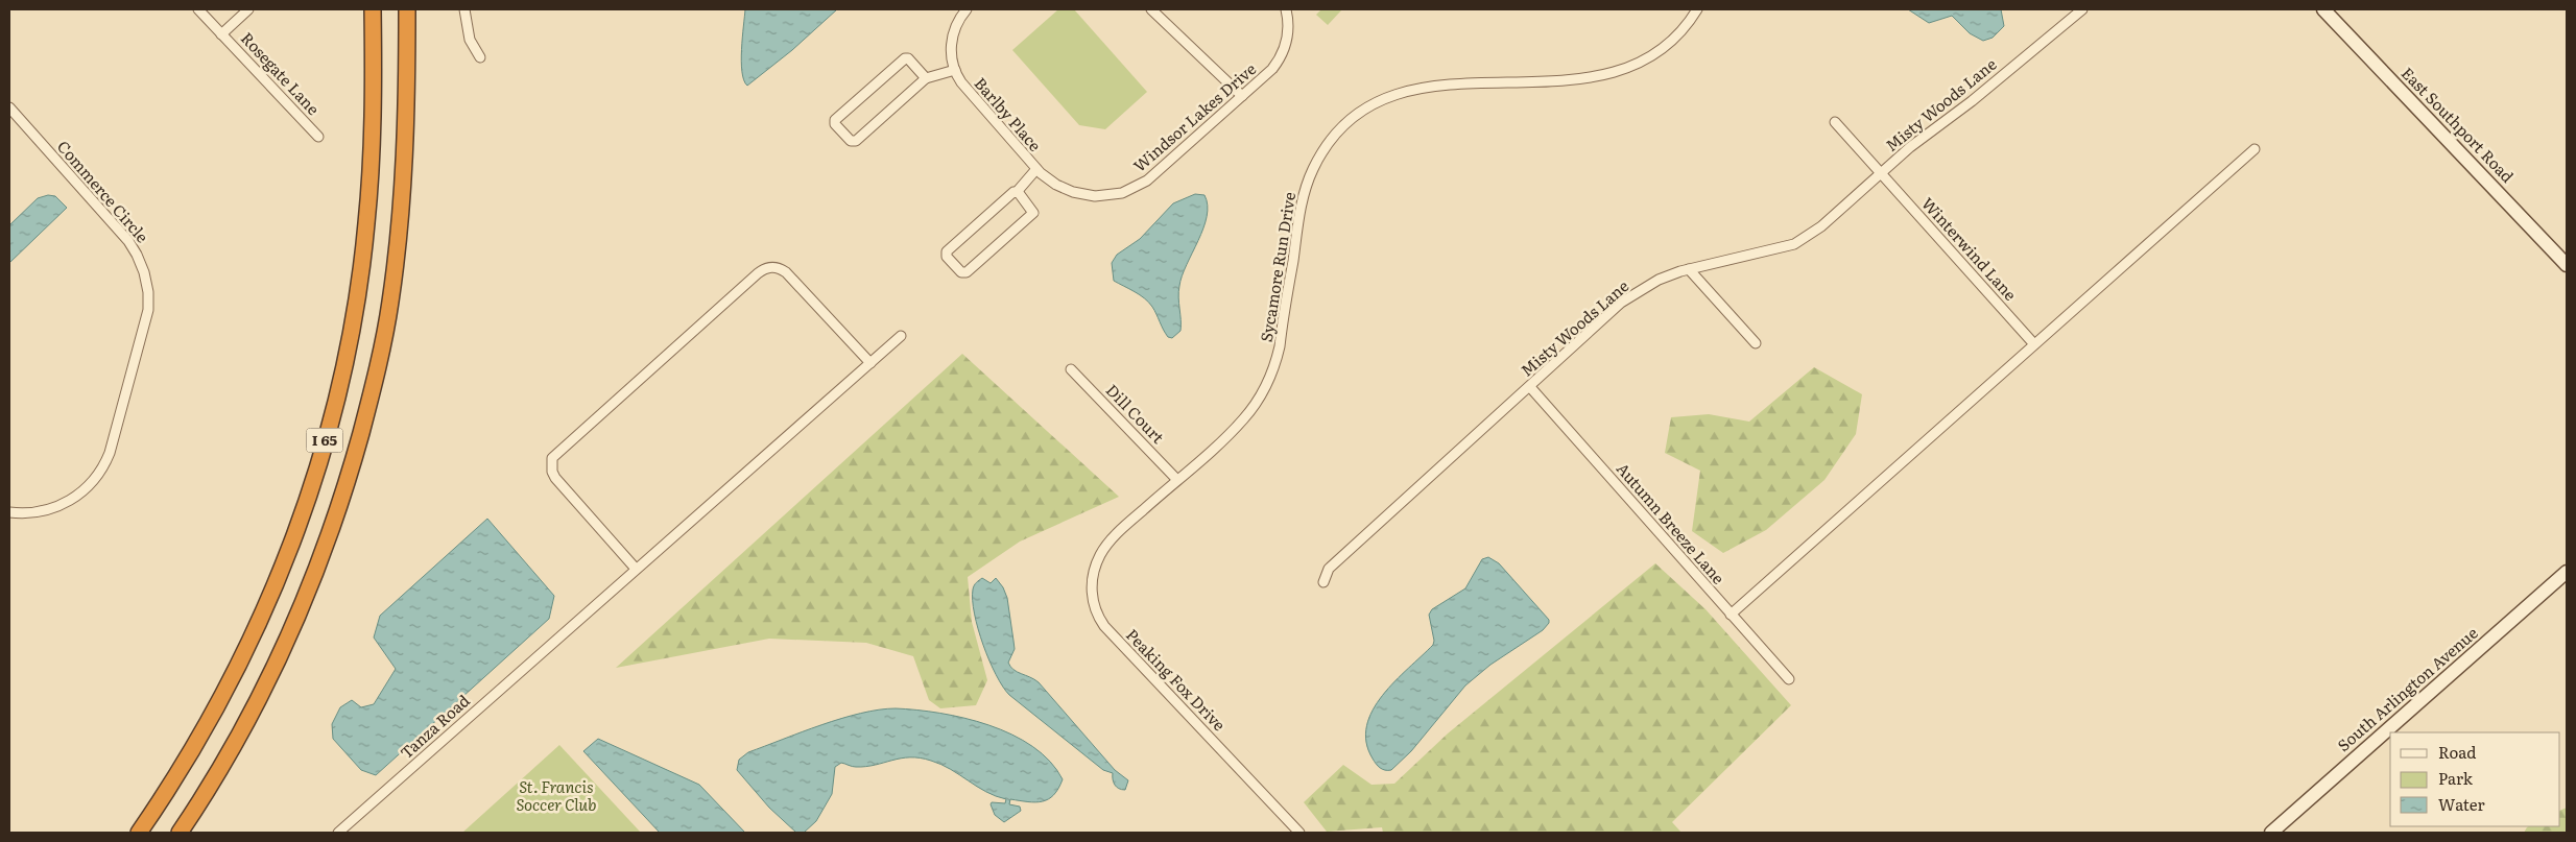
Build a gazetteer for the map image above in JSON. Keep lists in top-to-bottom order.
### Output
{
  "streets": {
    "highway": ["I 65"],
    "street": [
      "Rosegate Lane",
      "Misty Woods Lane",
      "Barlby Place",
      "Windsor Lakes Drive",
      "East Southport Road",
      "Commerce Circle",
      "Winterwind Lane",
      "Sycamore Run Drive",
      "Dill Court",
      "Autumn Breeze Lane",
      "Peaking Fox Drive",
      "South Arlington Avenue",
      "Tanza Road"
    ]
  },
  "crossings": [
    ["Misty Woods Lane", "Winterwind Lane"],
    ["Misty Woods Lane", "Autumn Breeze Lane"],
    ["Barlby Place", "Windsor Lakes Drive"],
    ["Sycamore Run Drive", "Dill Court"],
    ["Sycamore Run Drive", "Peaking Fox Drive"]
  ],
  "parks": ["St. Francis Soccer Club"],
  "legend": ["Road", "Park", "Water"]
}
